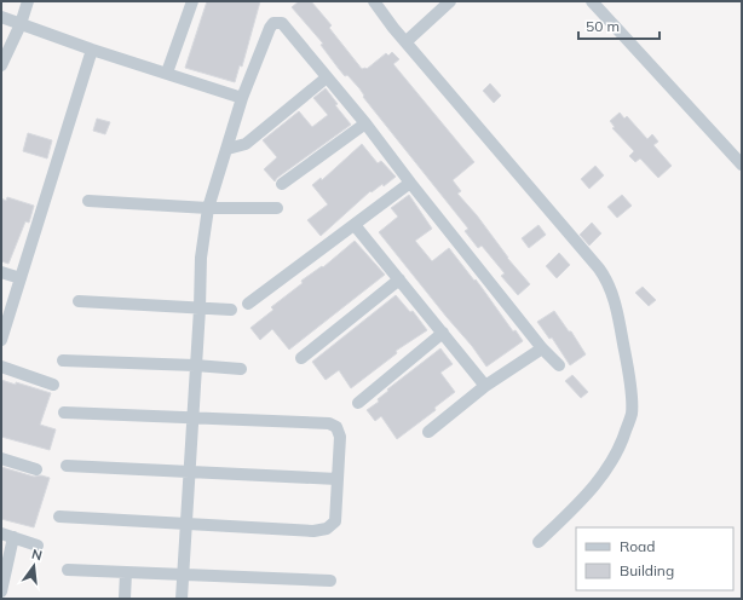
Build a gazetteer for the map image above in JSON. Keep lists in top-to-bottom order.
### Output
{
  "legend": ["Road", "Building"],
  "scale_bar": "50 m",
  "north": "top"
}
